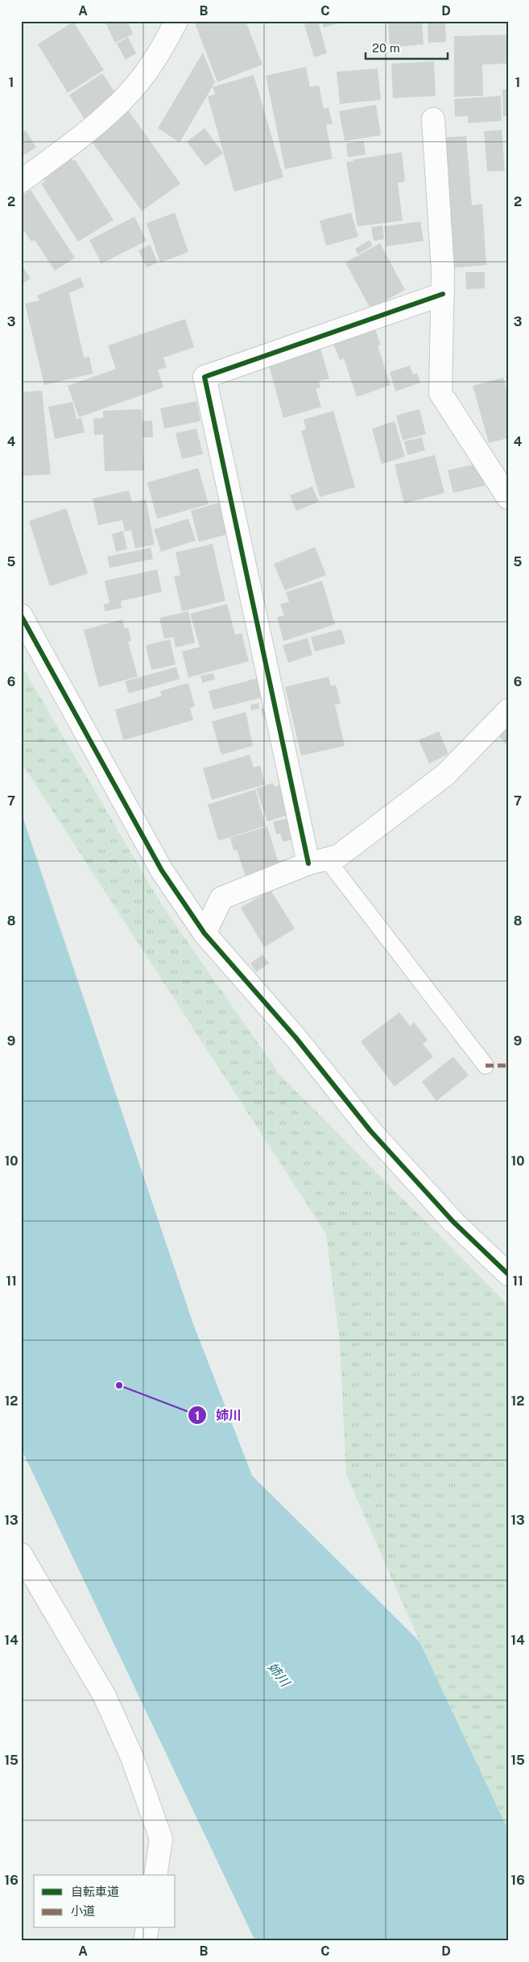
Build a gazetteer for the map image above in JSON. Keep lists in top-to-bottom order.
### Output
{
  "water": ["姉川"],
  "places": ["姉川"],
  "legend": ["自転車道", "小道"],
  "scale_bar": "20 m",
  "grid": {
    "columns": [
      "A",
      "B",
      "C",
      "D"
    ],
    "rows": [
      "1",
      "2",
      "3",
      "4",
      "5",
      "6",
      "7",
      "8",
      "9",
      "10",
      "11",
      "12",
      "13",
      "14",
      "15",
      "16"
    ]
  }
}
